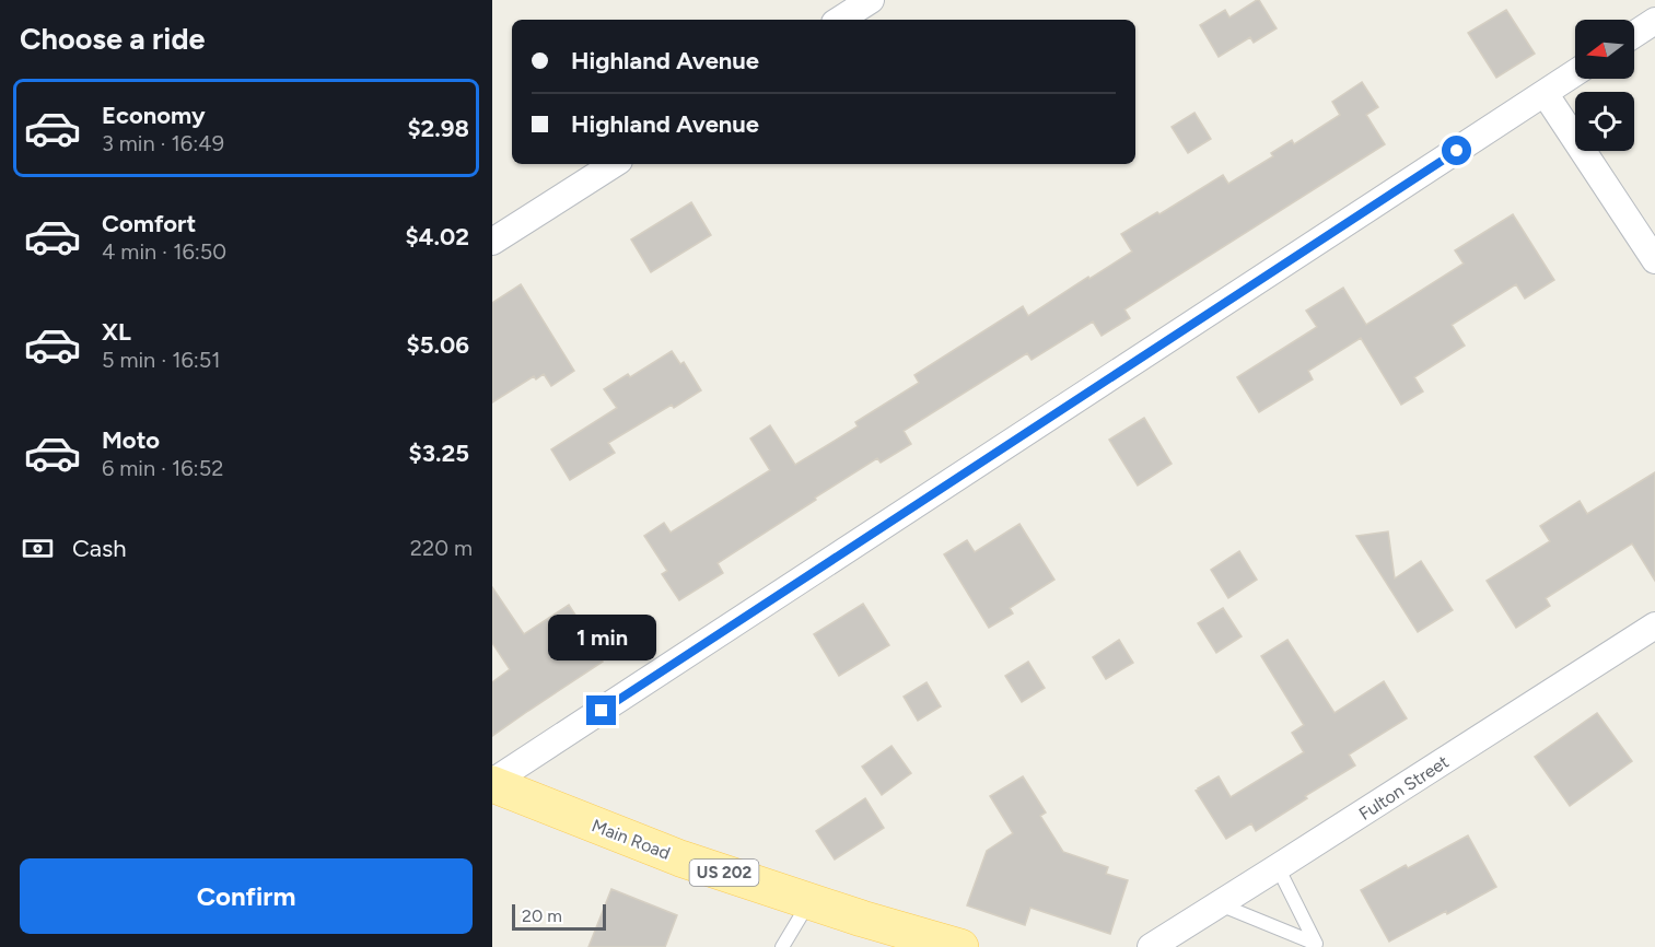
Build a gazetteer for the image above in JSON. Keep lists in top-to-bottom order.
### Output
{
  "streets": {
    "main road": ["Main Road", "US 202"],
    "street": ["Fulton Street"]
  },
  "scale_bar": "20 m",
  "north": "left",
  "page": {
    "heading": "Choose a ride",
    "banner": ["Highland Avenue", "Highland Avenue"],
    "list": [
      {
        "name": "Economy",
        "note": "3 min · 16:49",
        "value": "$2.98"
      },
      {
        "name": "Comfort",
        "note": "4 min · 16:50",
        "value": "$4.02"
      },
      {
        "name": "XL",
        "note": "5 min · 16:51",
        "value": "$5.06"
      },
      {
        "name": "Moto",
        "note": "6 min · 16:52",
        "value": "$3.25"
      }
    ],
    "pay": ["Cash", "220 m"],
    "bubble": "1 min",
    "buttons": "Confirm",
    "scale": "20 m"
  }
}
